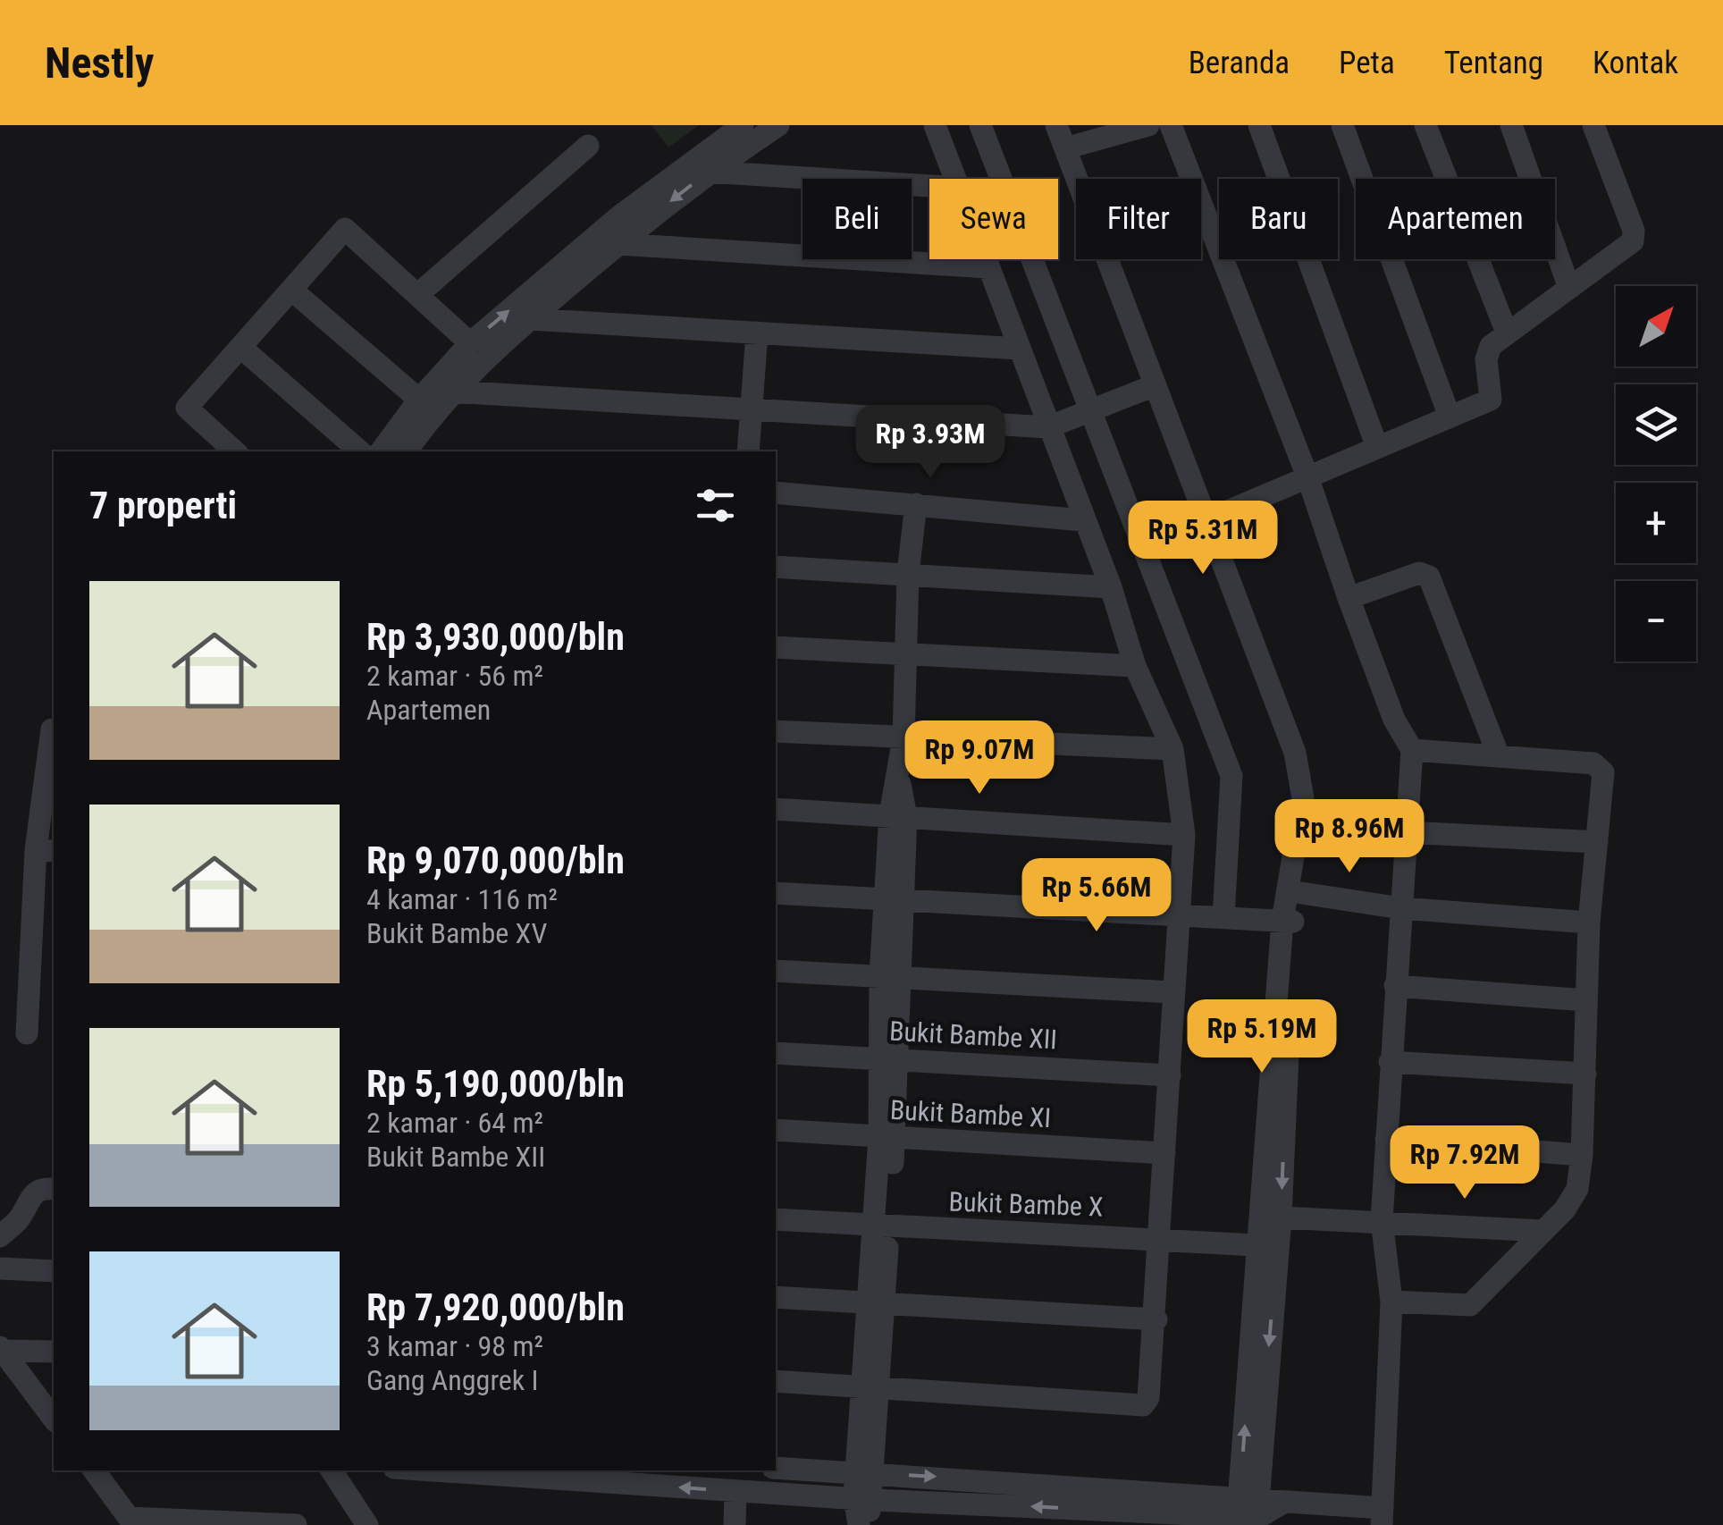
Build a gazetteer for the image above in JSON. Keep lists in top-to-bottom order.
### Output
{
  "streets": {
    "street": ["Bukit Bambe XII", "Bukit Bambe XI", "Bukit Bambe X"]
  },
  "north": "top right",
  "page": {
    "header": "Nestly",
    "nav": [
      "Beranda",
      "Peta",
      "Tentang",
      "Kontak"
    ],
    "chip": [
      "Beli",
      "Sewa",
      "Filter",
      "Baru",
      "Apartemen"
    ],
    "map_buttons": ["+", "−"],
    "price": [
      "Rp 3.93M",
      "Rp 5.31M",
      "Rp 9.07M",
      "Rp 8.96M",
      "Rp 5.66M",
      "Rp 5.19M",
      "Rp 7.92M"
    ],
    "heading": "7 properti",
    "list": [
      {
        "name": "Rp 3,930,000/bln",
        "note": "2 kamar · 56 m² · Apartemen"
      },
      {
        "name": "Rp 9,070,000/bln",
        "note": "4 kamar · 116 m² · Bukit Bambe XV"
      },
      {
        "name": "Rp 5,190,000/bln",
        "note": "2 kamar · 64 m² · Bukit Bambe XII"
      },
      {
        "name": "Rp 7,920,000/bln",
        "note": "3 kamar · 98 m² · Gang Anggrek I"
      }
    ]
  }
}
